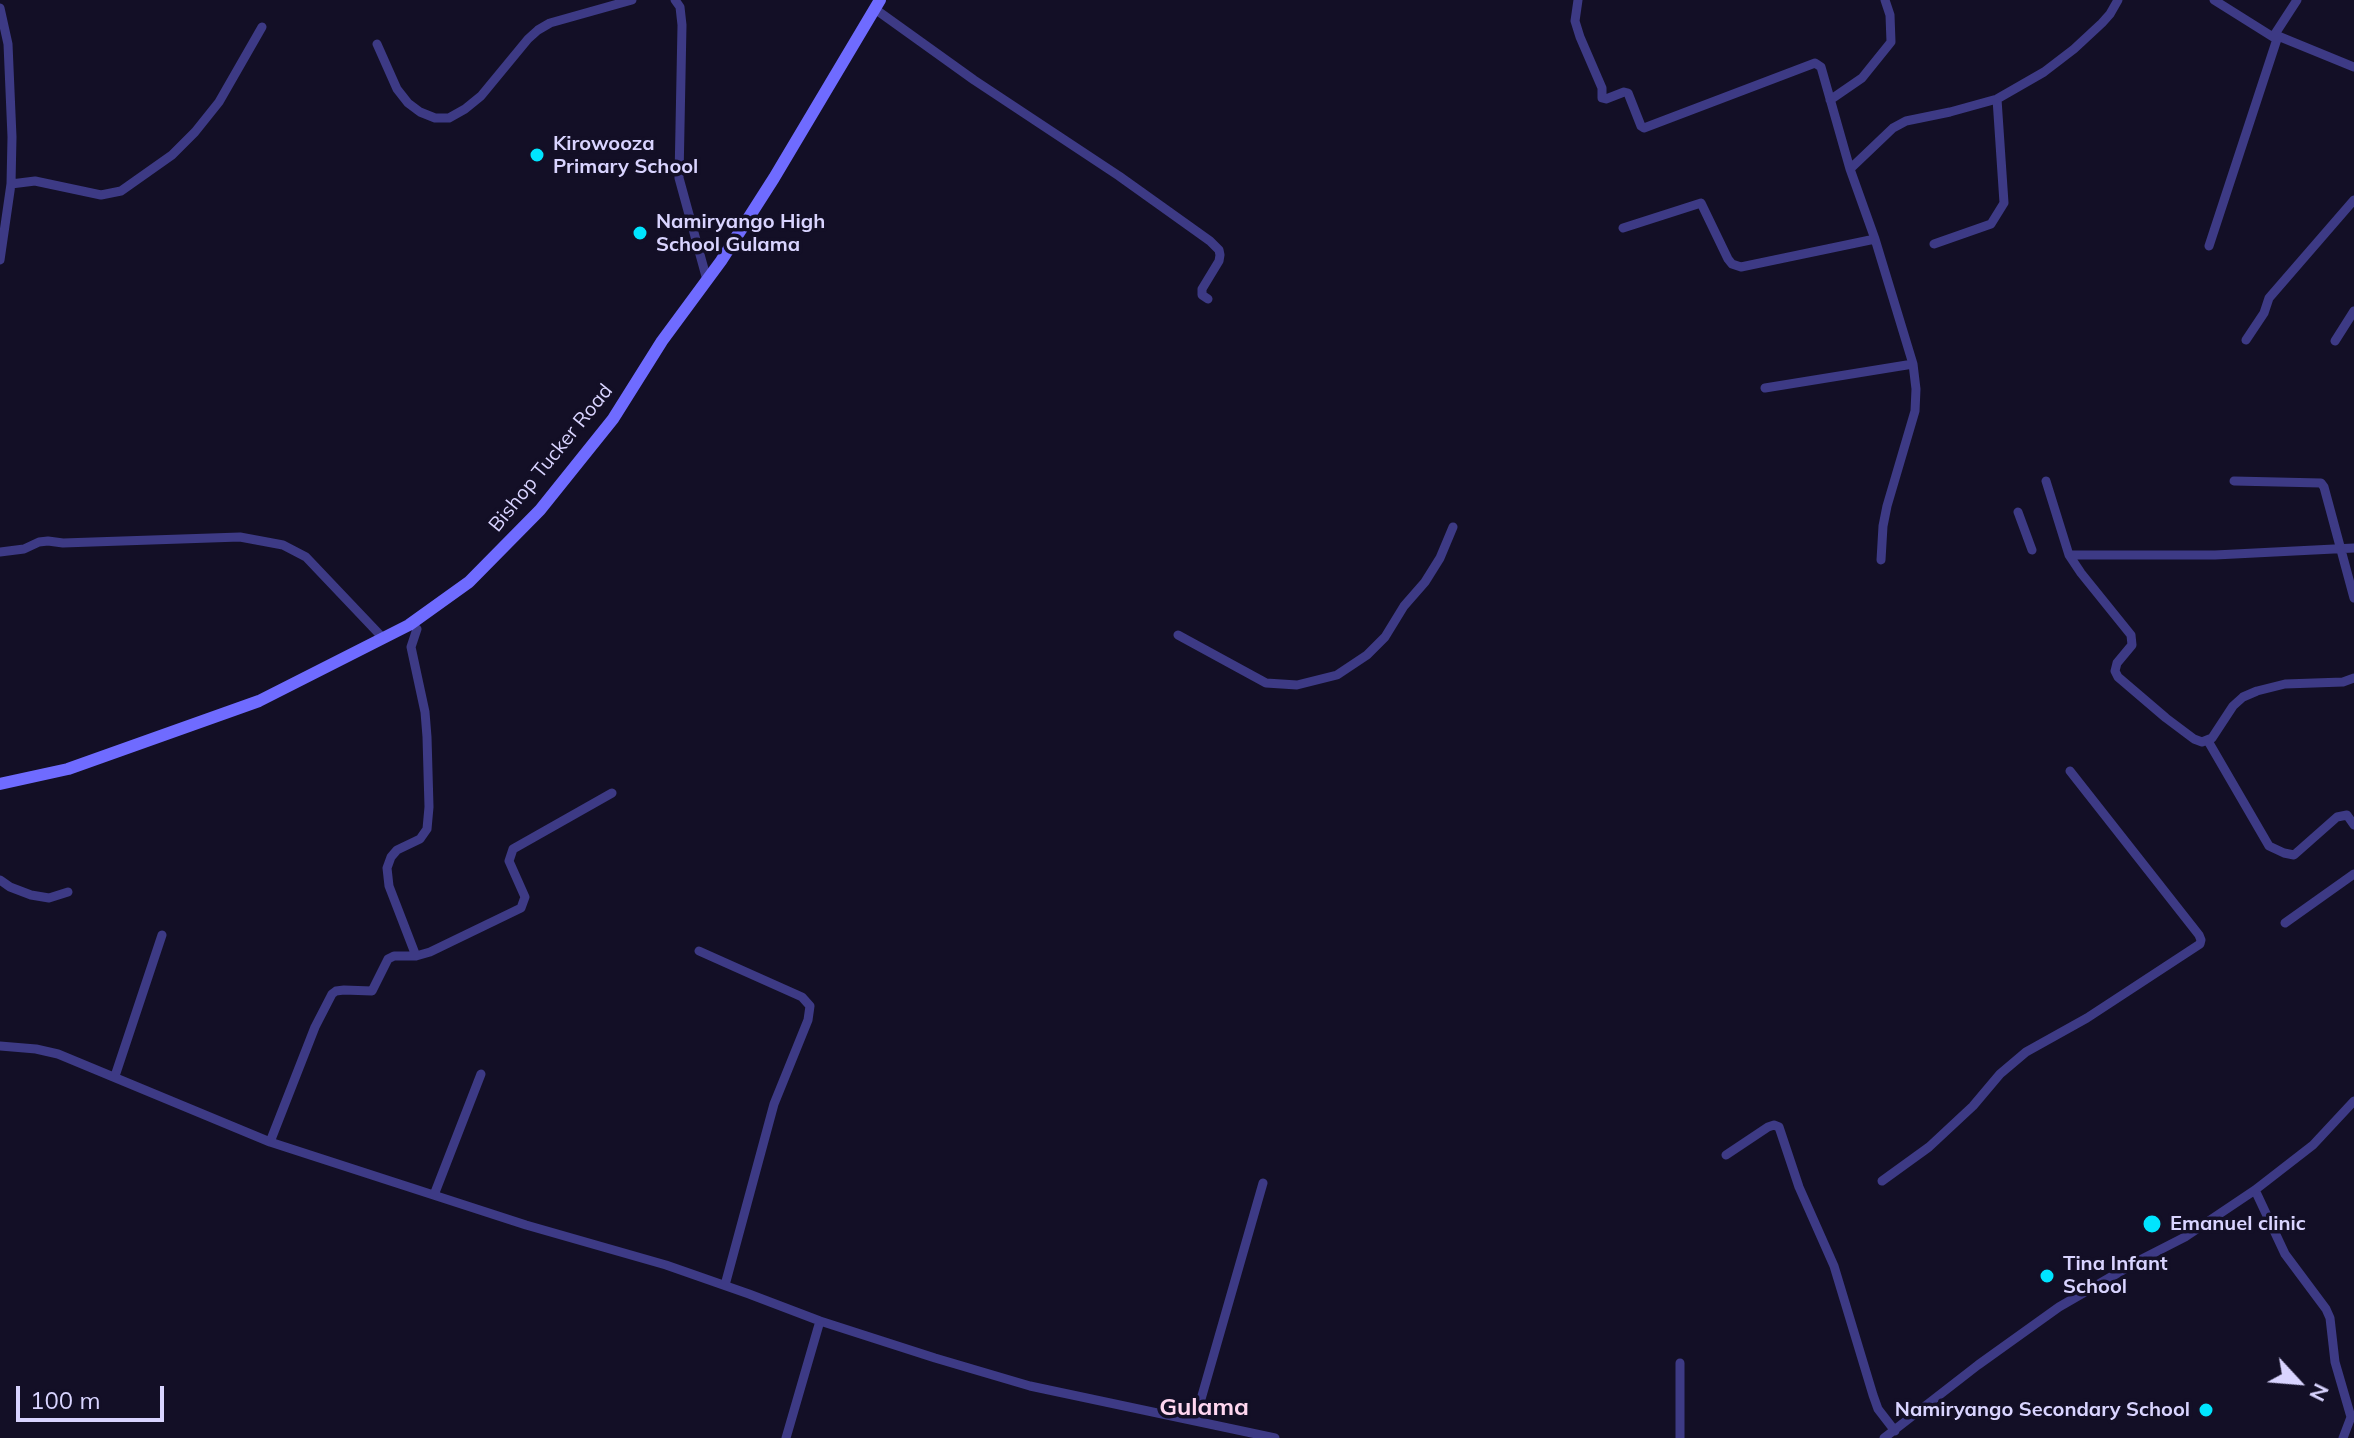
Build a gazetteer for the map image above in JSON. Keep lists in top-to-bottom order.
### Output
{
  "streets": {
    "main road": ["Bishop Tucker Road"]
  },
  "districts": ["Gulama"],
  "places": [
    "Kirowooza Primary School",
    "Namiryango High School Gulama",
    "Emanuel clinic",
    "Tina Infant School",
    "Namiryango Secondary School"
  ],
  "scale_bar": "100 m",
  "north": "bottom right"
}
